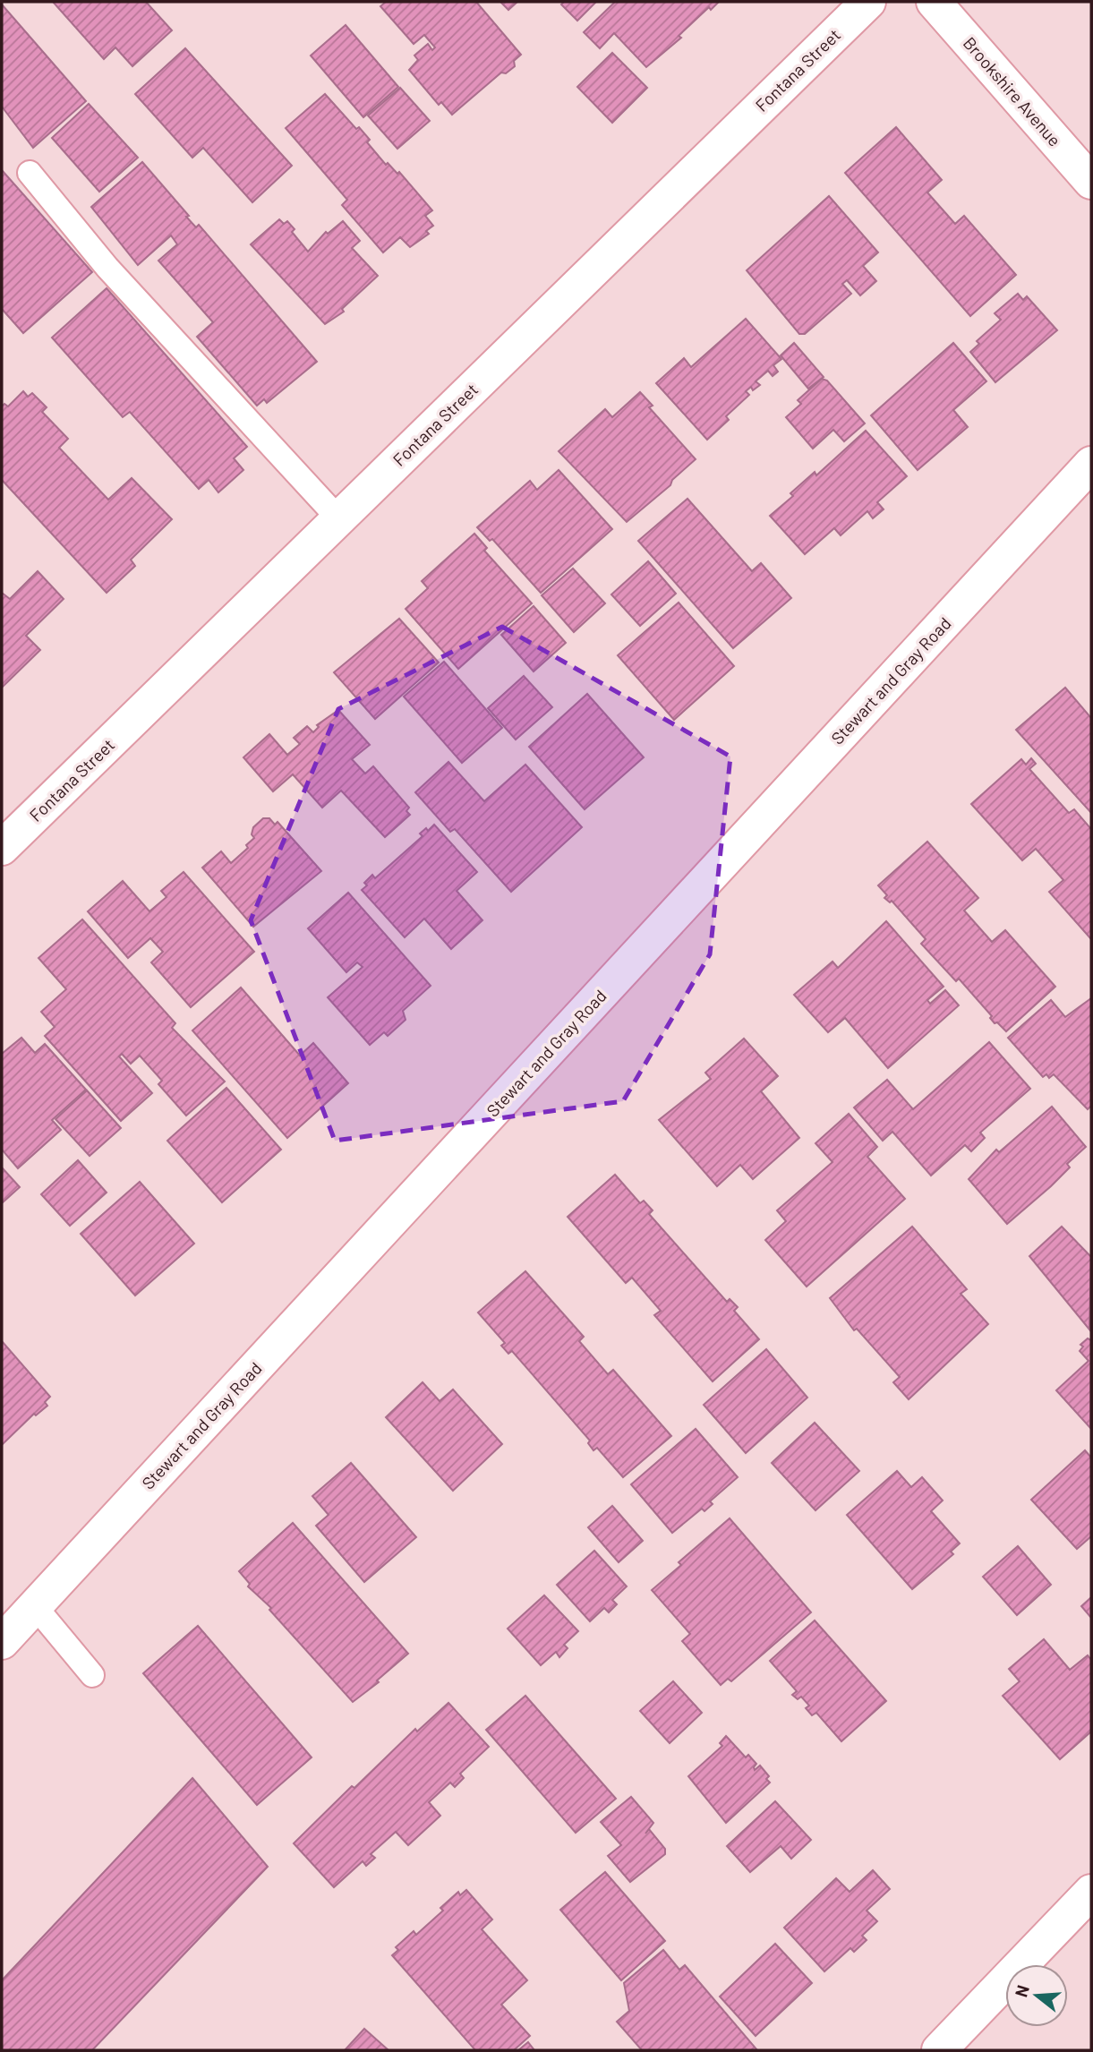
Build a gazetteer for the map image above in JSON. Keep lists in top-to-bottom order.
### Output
{
  "streets": {
    "street": ["Fontana Street", "Brookshire Avenue", "Stewart and Gray Road"]
  },
  "north": "left"
}
